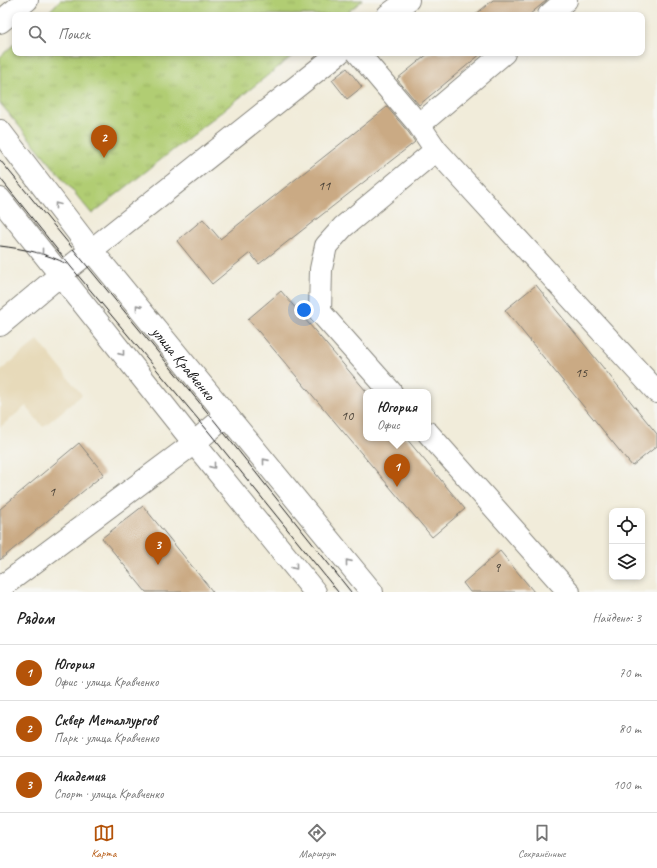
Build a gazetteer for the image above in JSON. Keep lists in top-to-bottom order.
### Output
{
  "streets": {
    "main road": ["улица Кравченко"]
  },
  "house_numbers": [
    "11",
    "15",
    "10",
    "1",
    "9"
  ],
  "page": {
    "search": "Поиск",
    "pins": ["2", "1", "3"],
    "popup": ["Югория", "Офис"],
    "heading": ["Рядом", "Найдено: 3"],
    "list": [
      {
        "mark": "1",
        "name": "Югория",
        "note": "Офис · улица Кравченко",
        "value": "70 m"
      },
      {
        "mark": "2",
        "name": "Сквер Металлургов",
        "note": "Парк · улица Кравченко",
        "value": "80 m"
      },
      {
        "mark": "3",
        "name": "Академия",
        "note": "Спорт · улица Кравченко",
        "value": "100 m"
      }
    ],
    "nav": ["Карта", "Маршрут", "Сохранённые"]
  }
}
